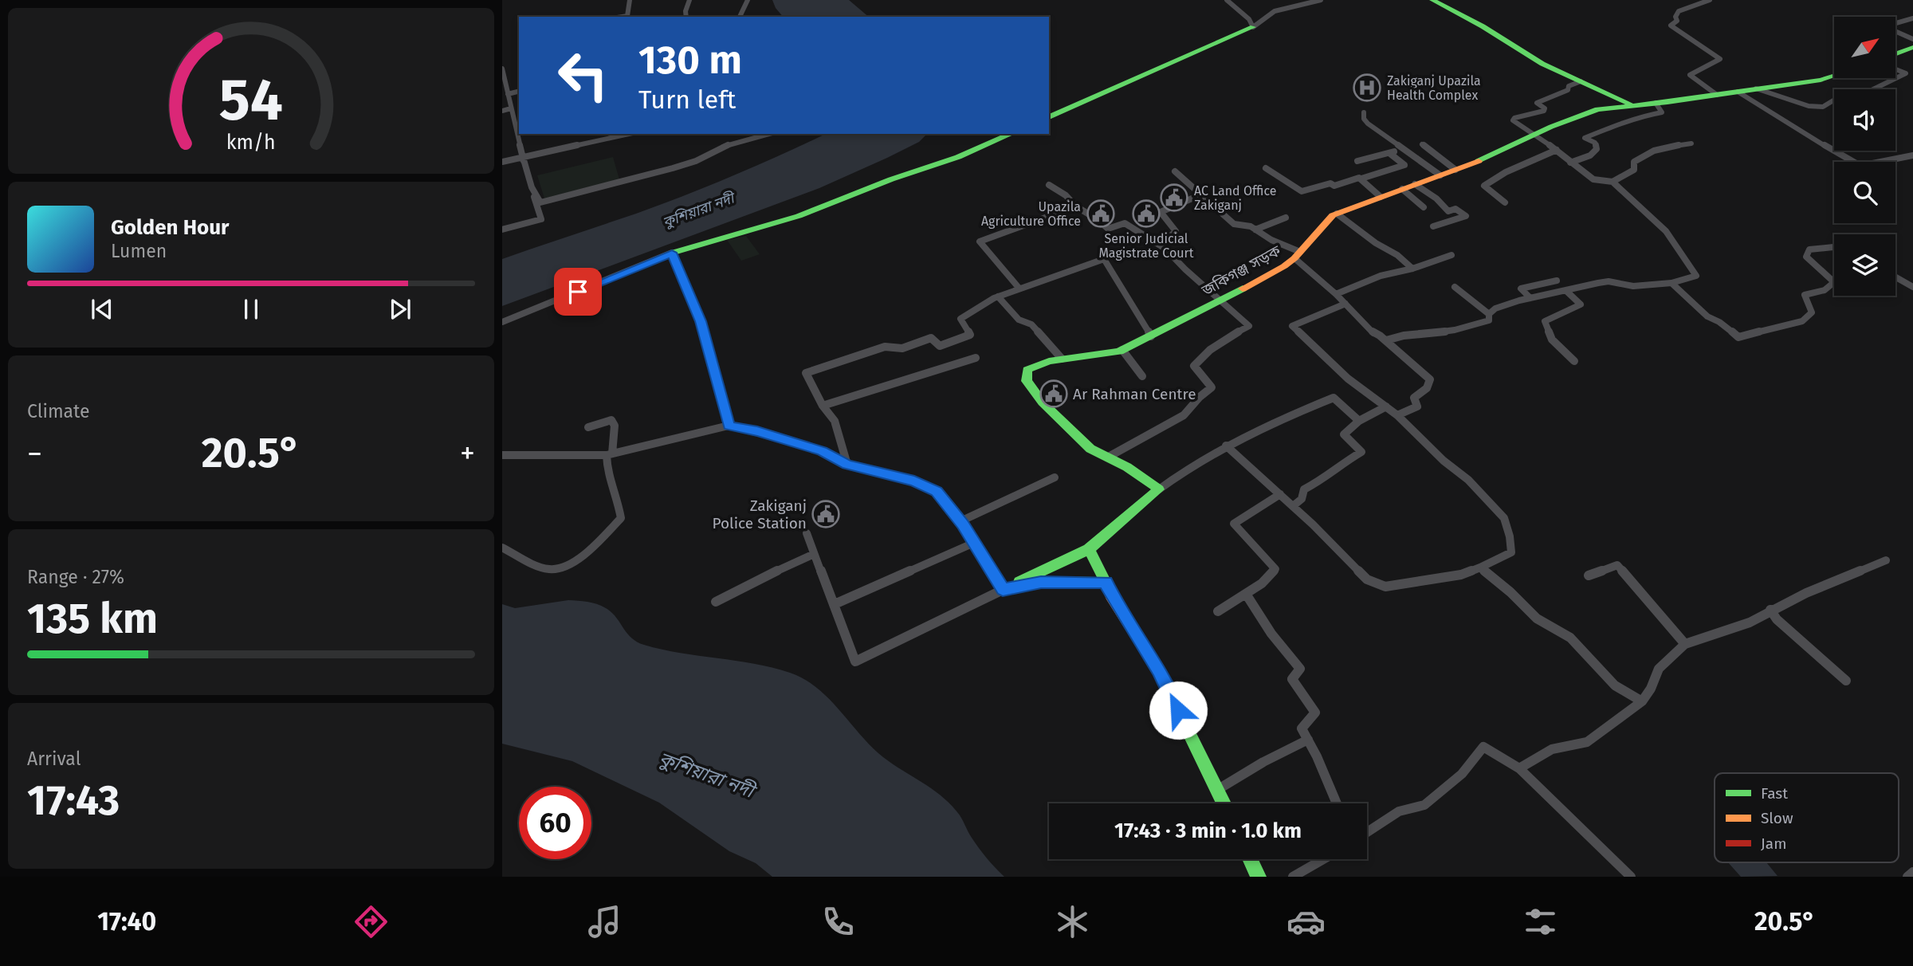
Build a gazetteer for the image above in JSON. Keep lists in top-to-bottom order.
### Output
{
  "streets": {
    "street": ["জকিগঞ্জ সড়ক"]
  },
  "water": ["কুশিয়ারা নদী"],
  "places": {
    "hospital": ["Zakiganj Upazila Health Complex"],
    "public building": [
      "AC Land Office Zakiganj",
      "Upazila Agriculture Office",
      "Senior Judicial Magistrate Court",
      "Ar Rahman Centre",
      "Zakiganj Police Station"
    ]
  },
  "legend": ["Fast", "Slow", "Jam"],
  "north": "top right",
  "page": {
    "turn": ["130 m", "Turn left"],
    "song": ["Golden Hour", "Lumen"],
    "tile": [
      "Climate",
      ["Range · 27%", "135 km"],
      ["Arrival", "17:43"]
    ],
    "heat": ["−", "20.5°", "+"],
    "limit": "60",
    "trip": "17:43 · 3 min · 1.0 km",
    "tabs": ["17:40", "20.5°"],
    "gauge": ["54", "km/h"]
  }
}
